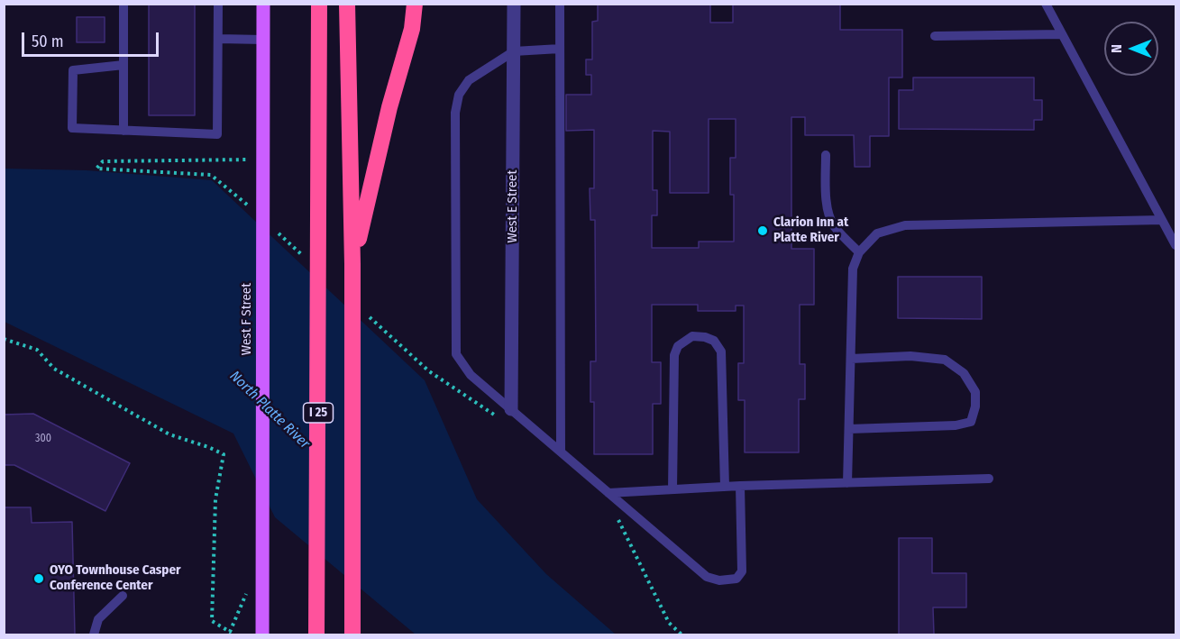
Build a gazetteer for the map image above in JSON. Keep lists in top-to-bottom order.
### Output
{
  "streets": {
    "highway": ["I 25"],
    "main road": ["West F Street"],
    "street": ["West E Street"]
  },
  "water": ["North Platte River"],
  "places": ["Clarion Inn at Platte River", "OYO Townhouse Casper Conference Center"],
  "house_numbers": ["300"],
  "scale_bar": "50 m",
  "north": "left"
}
